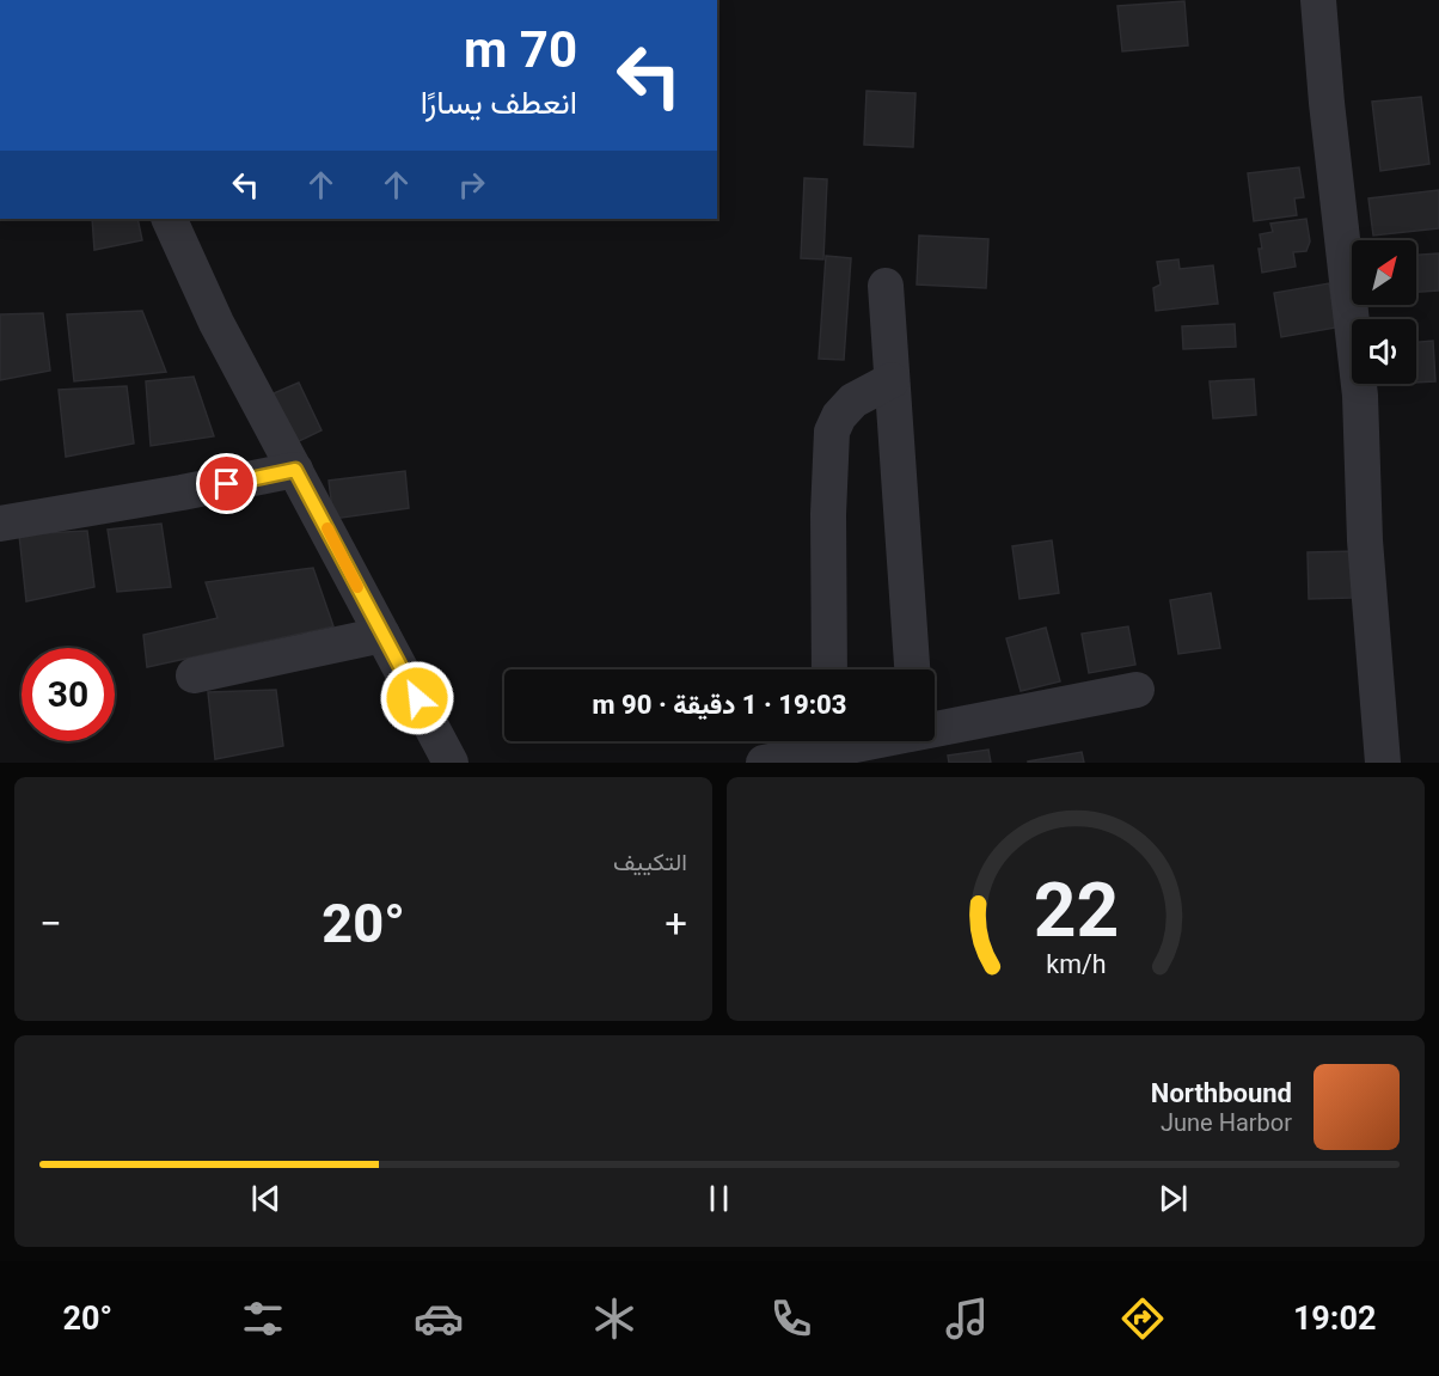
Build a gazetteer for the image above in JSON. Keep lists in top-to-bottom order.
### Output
{
  "north": "top right",
  "page": {
    "turn": ["70 m", "انعطف يسارًا"],
    "limit": "30",
    "trip": "19:03 · 1 دقيقة · 90 m",
    "tile": "التكييف",
    "heat": ["−", "20°", "+"],
    "song": ["Northbound", "June Harbor"],
    "tabs": ["19:02", "20°"],
    "gauge": ["22", "km/h"]
  }
}
